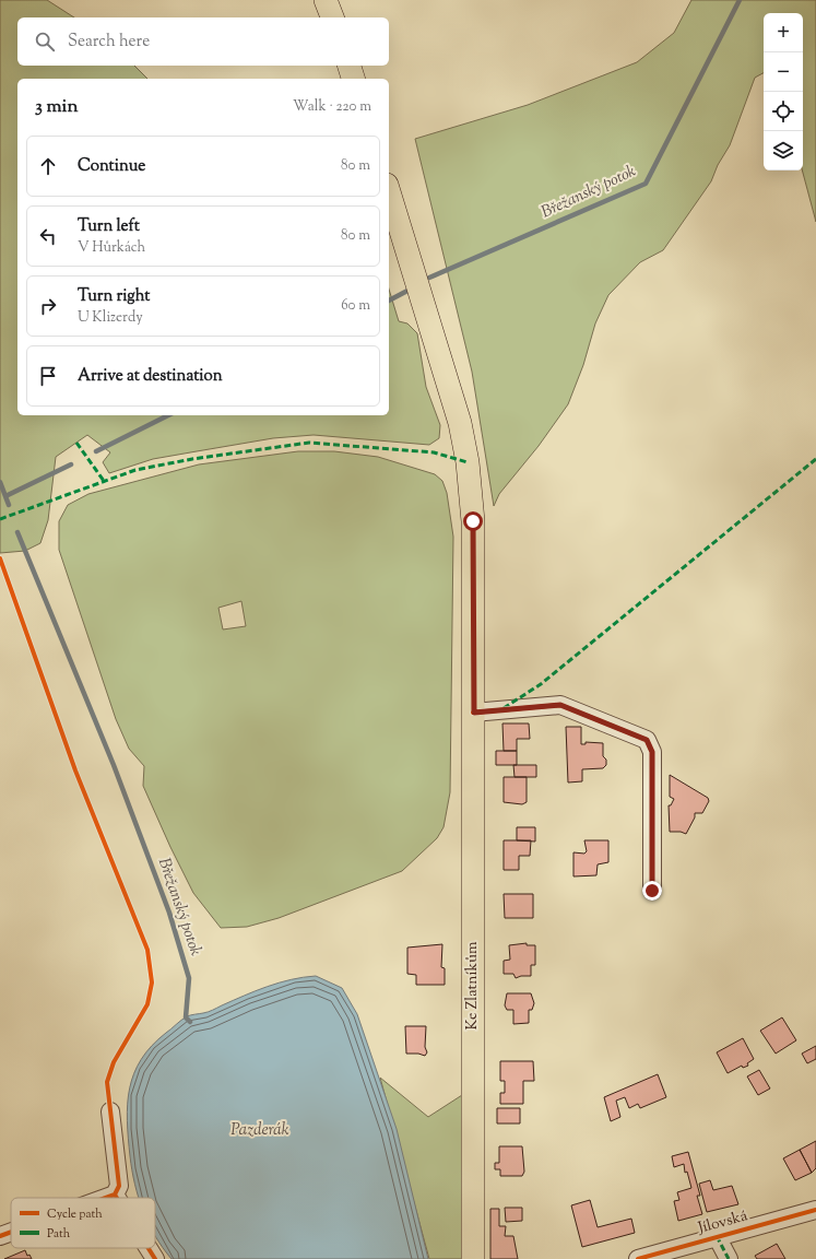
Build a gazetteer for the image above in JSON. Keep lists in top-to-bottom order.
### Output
{
  "streets": {
    "main road": ["Ke Zlatníkům"],
    "street": ["Jílovská"]
  },
  "water": ["Břežanský potok", "Pazderák"],
  "legend": ["Cycle path", "Path"],
  "page": {
    "map_buttons": ["+", "−"],
    "search": "Search here",
    "heading": ["3 min", "Walk · 220 m"],
    "list": [
      ["Continue", "80 m"],
      ["Turn left", "V Hůrkách", "80 m"],
      ["Turn right", "U Klizerdy", "60 m"],
      "Arrive at destination"
    ]
  }
}
